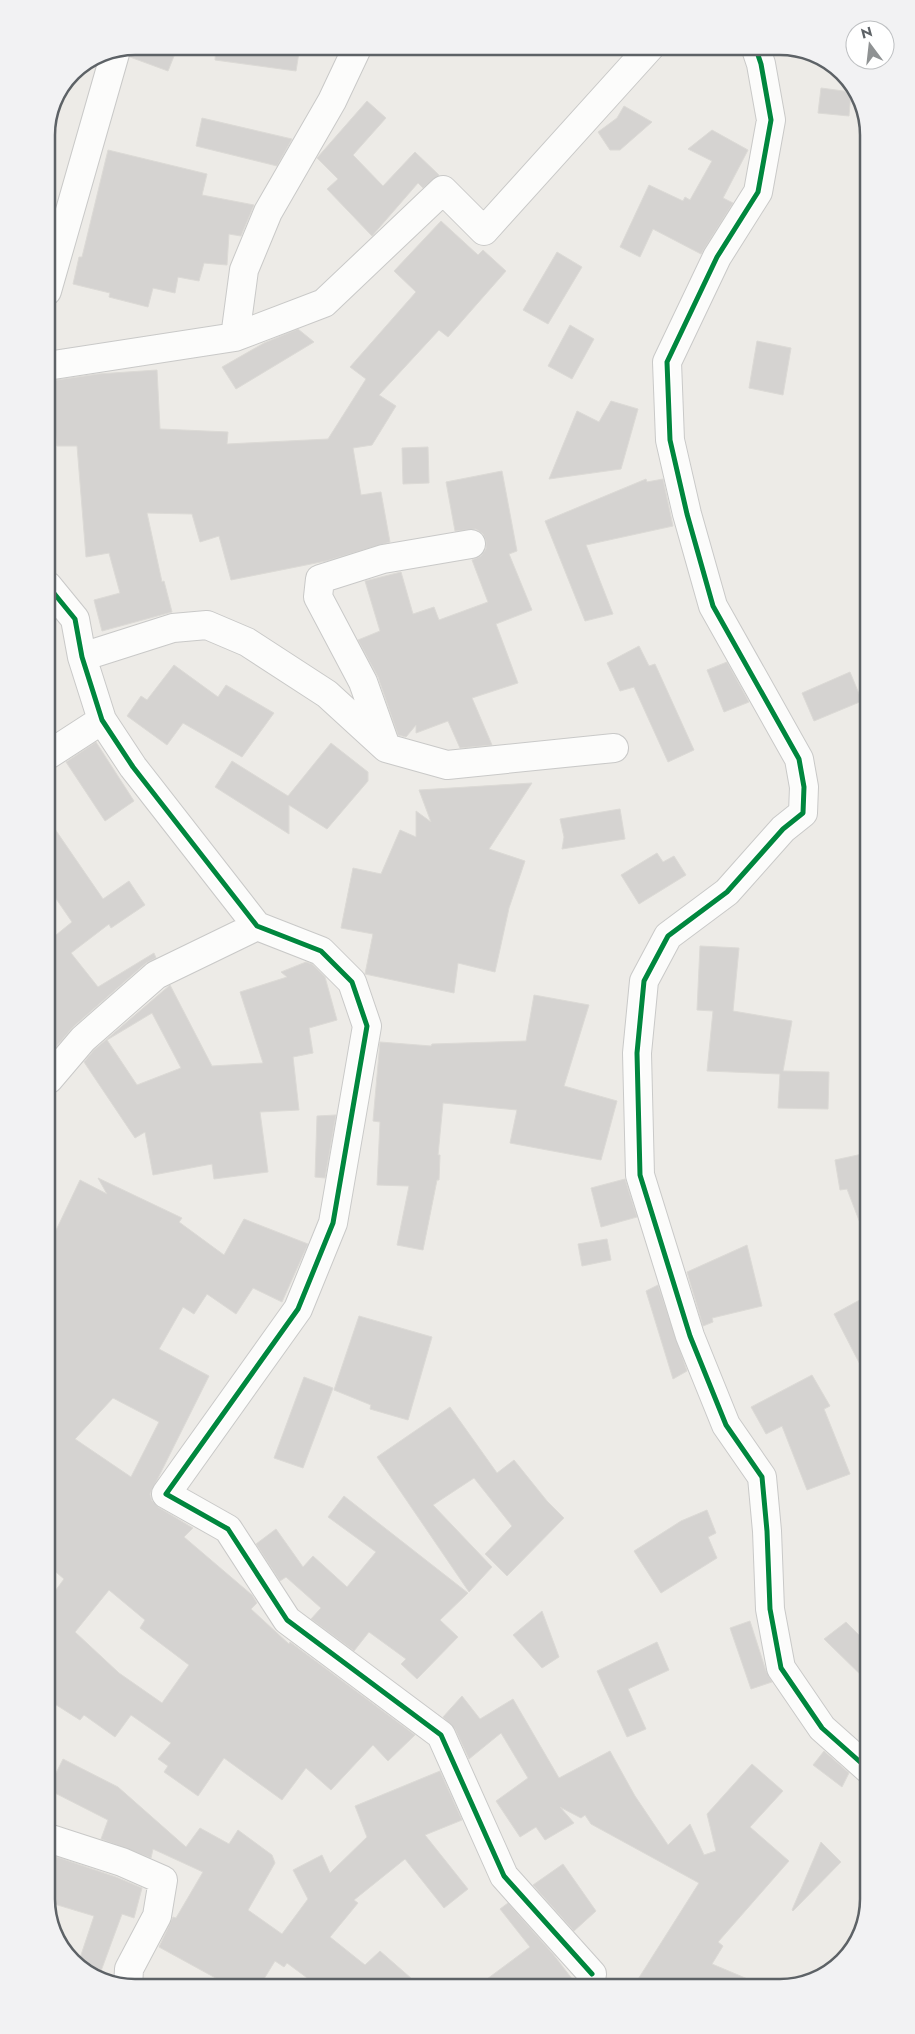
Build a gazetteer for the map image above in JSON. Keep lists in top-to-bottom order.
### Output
{
  "north": "top"
}
